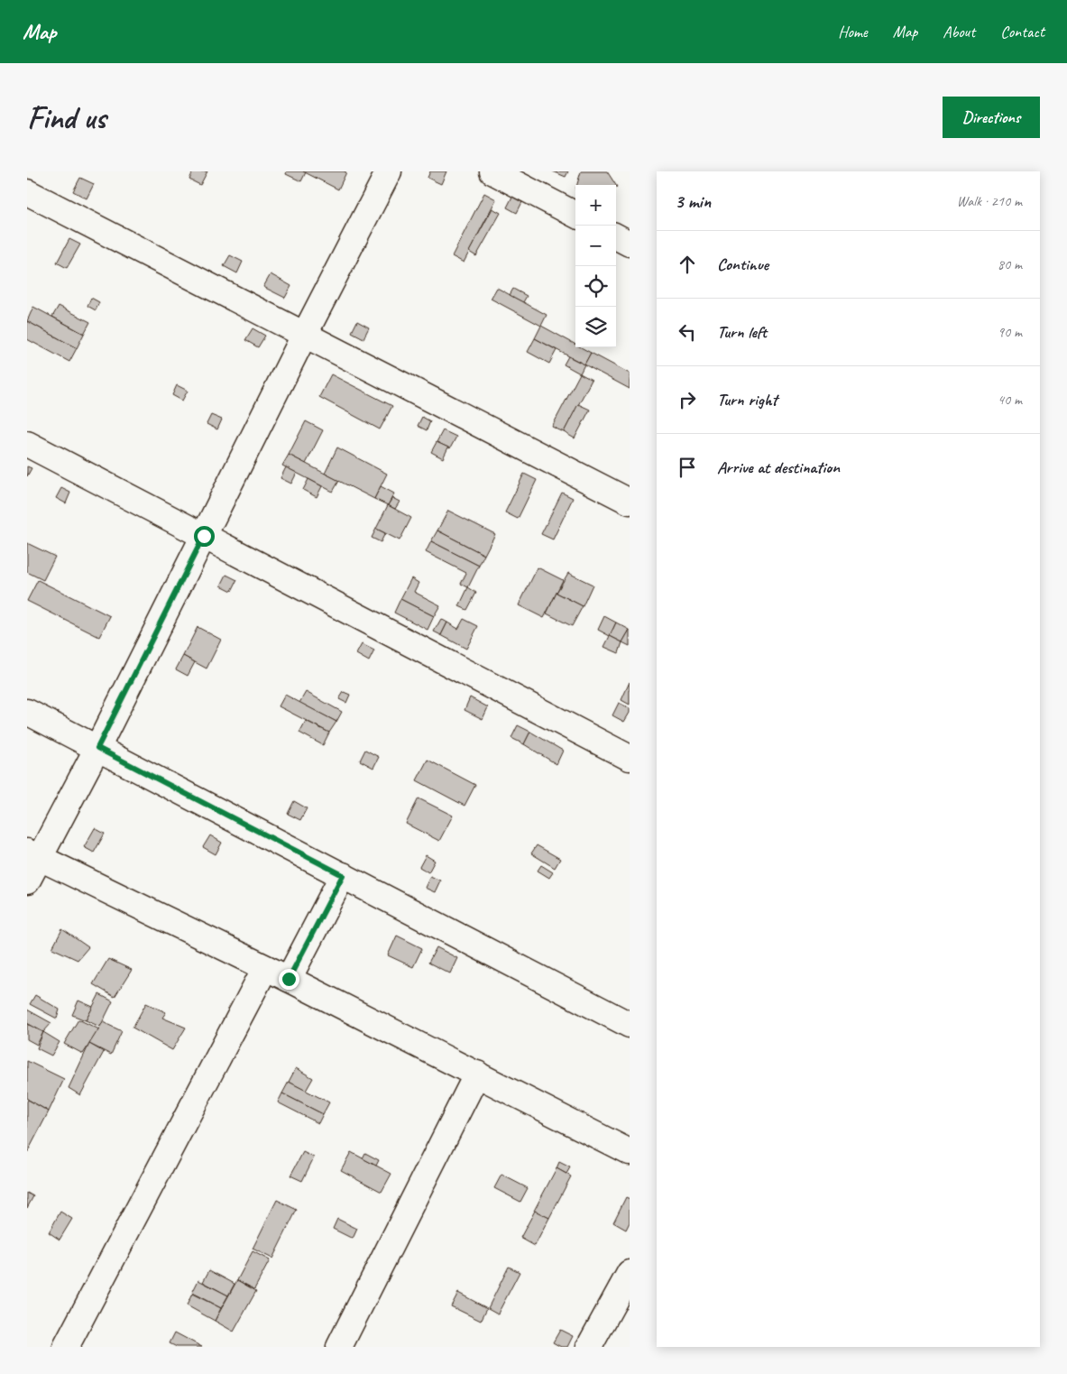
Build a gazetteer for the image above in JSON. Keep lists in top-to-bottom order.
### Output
{
  "page": {
    "header": "Map",
    "nav": [
      "Home",
      "Map",
      "About",
      "Contact"
    ],
    "buttons": "Directions",
    "title": "Find us",
    "heading": ["3 min", "Walk · 210 m"],
    "map_buttons": ["+", "−"],
    "list": [
      ["Continue", "80 m"],
      ["Turn left", "90 m"],
      ["Turn right", "40 m"],
      "Arrive at destination"
    ]
  }
}
